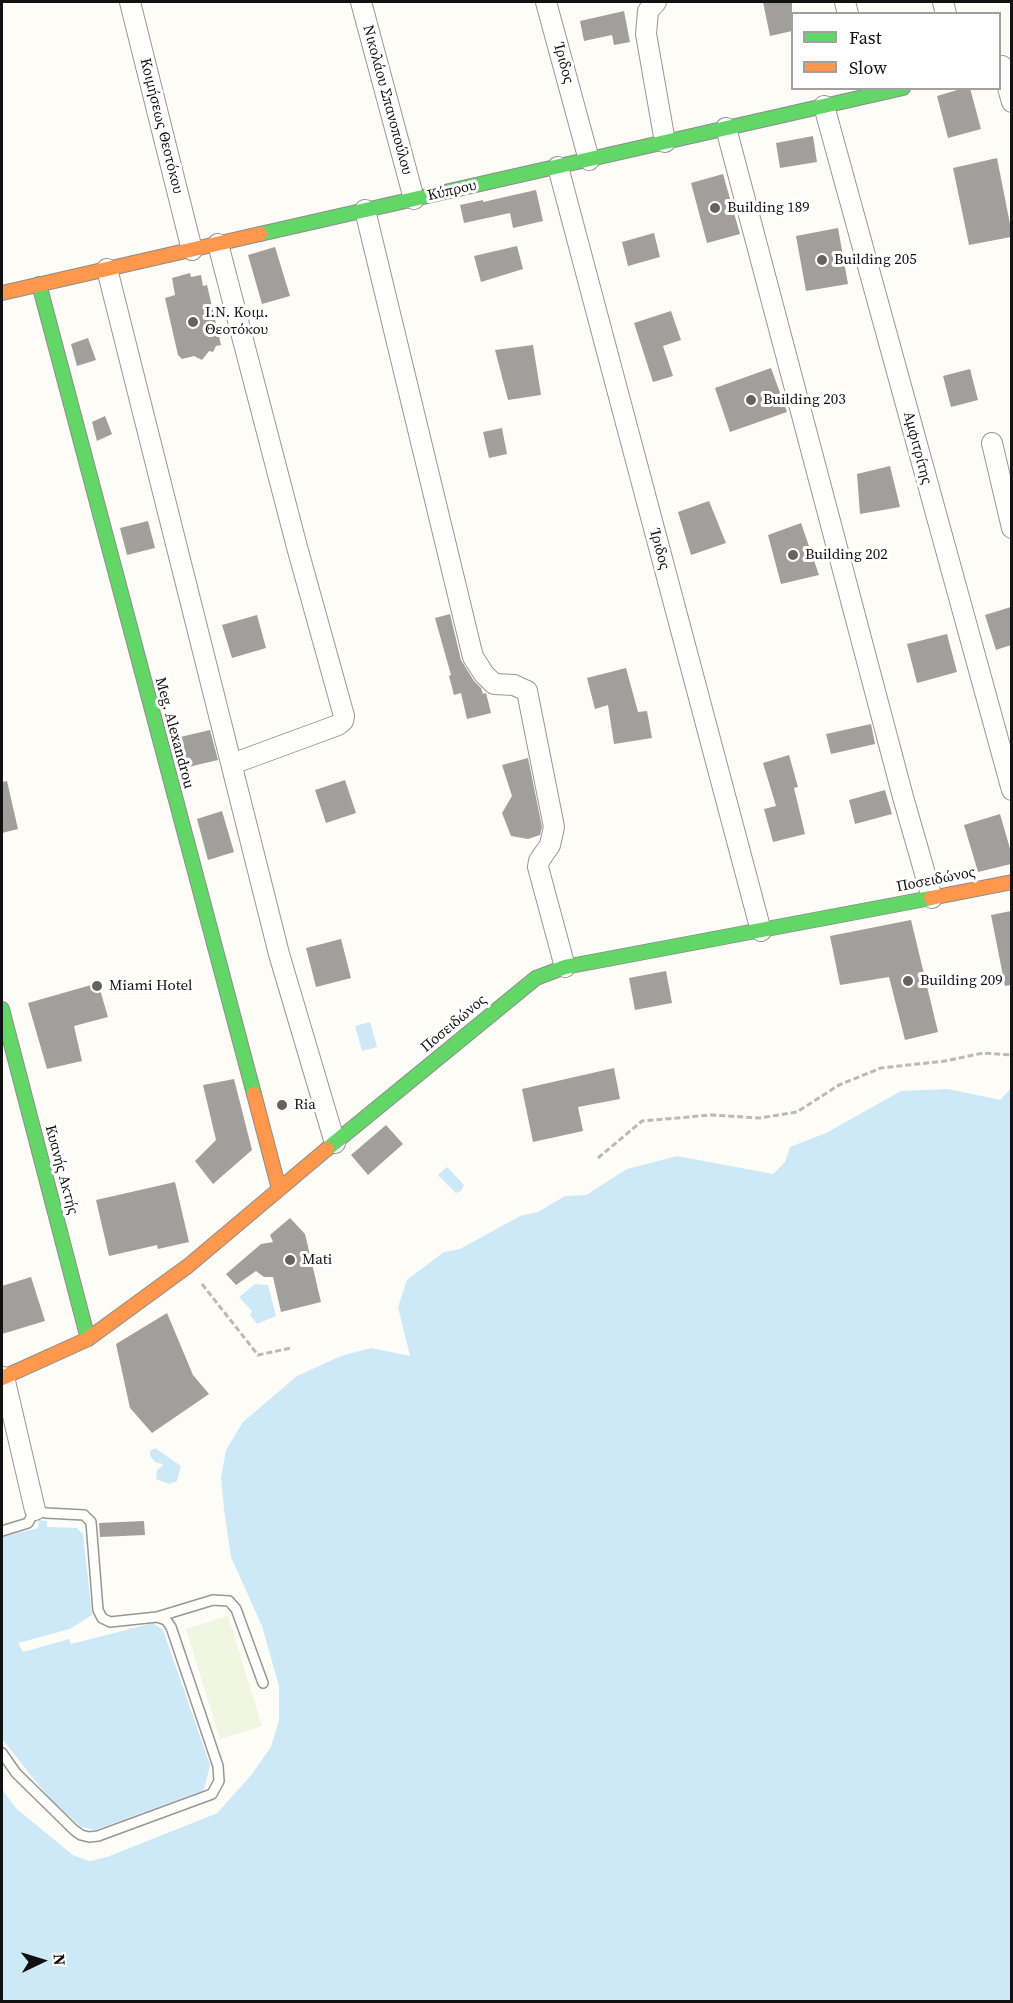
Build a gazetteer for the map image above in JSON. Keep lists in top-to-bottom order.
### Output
{
  "streets": {
    "street": [
      "Ίριδος",
      "Νικολάου Σπανοπούλου",
      "Κοιμήσεως Θεοτόκου",
      "Κύπρου",
      "Αμφιτρίτης",
      "Meg. Alexandrou",
      "Ποσειδώνος",
      "Κυανής Ακτής"
    ]
  },
  "crossings": [
    ["Ίριδος", "Κύπρου"],
    ["Ίριδος", "Ποσειδώνος"],
    ["Νικολάου Σπανοπούλου", "Κύπρου"],
    ["Κοιμήσεως Θεοτόκου", "Κύπρου"],
    ["Κύπρου", "Αμφιτρίτης"],
    ["Κύπρου", "Meg. Alexandrou"],
    ["Meg. Alexandrou", "Ποσειδώνος"],
    ["Ποσειδώνος", "Κυανής Ακτής"]
  ],
  "places": [
    "Building 189",
    "Building 205",
    "Ι.Ν. Κοιμ. Θεοτόκου",
    "Building 203",
    "Building 202",
    "Building 209",
    "Miami Hotel",
    "Ria",
    "Mati"
  ],
  "legend": ["Fast", "Slow"],
  "north": "right"
}
